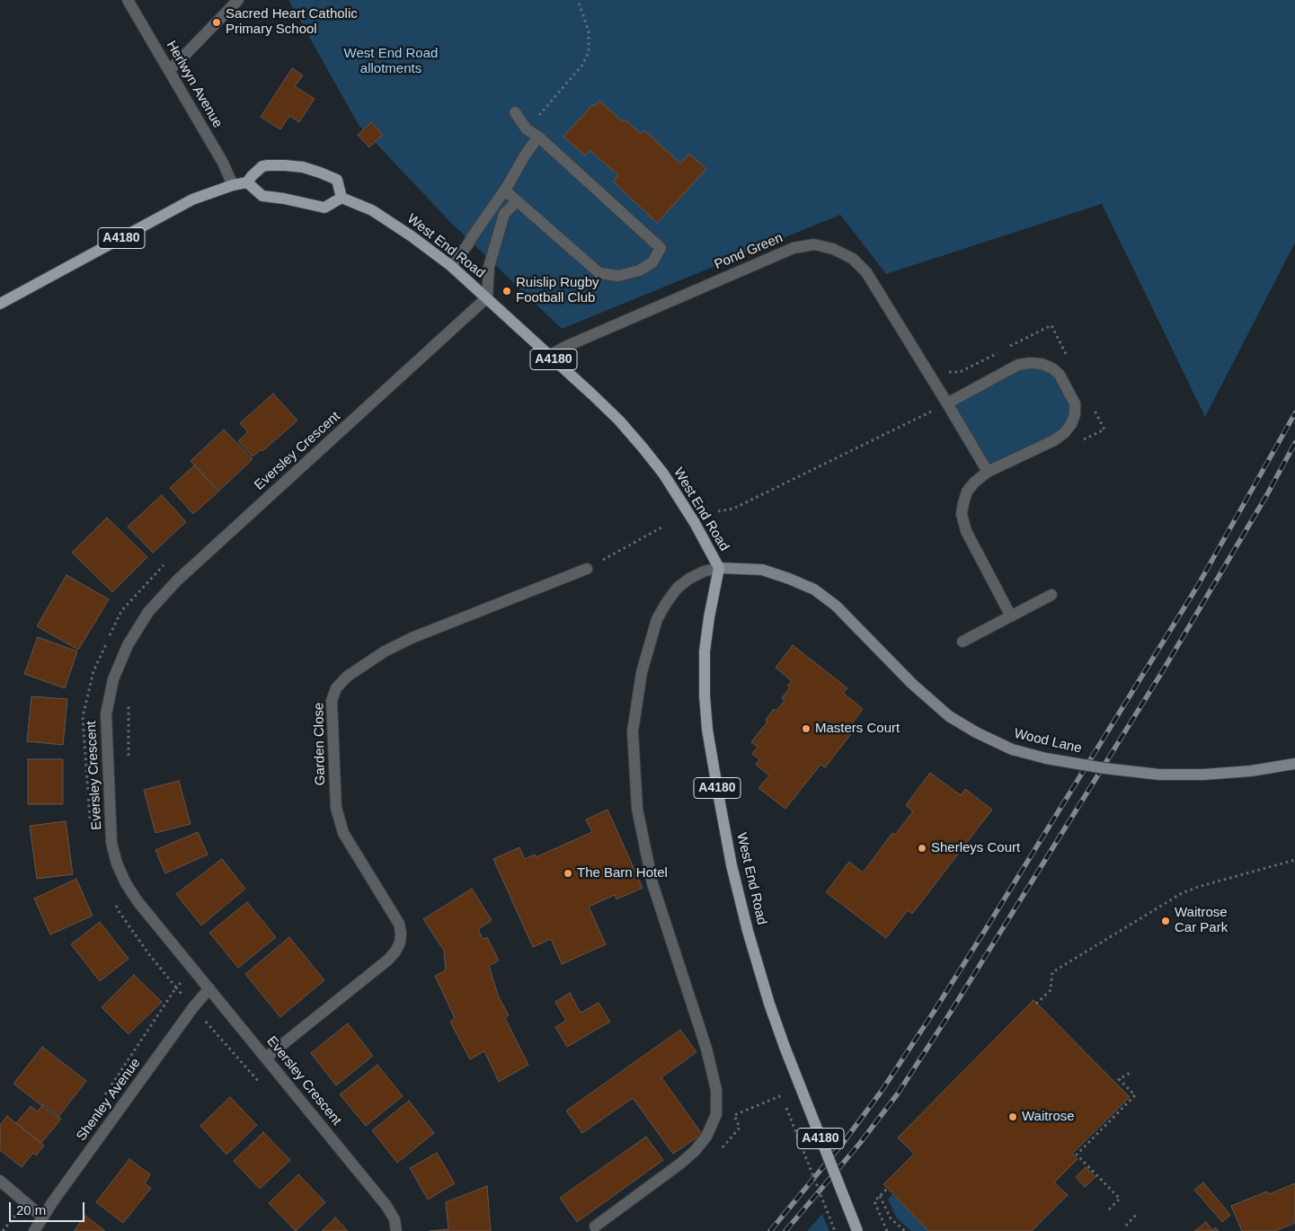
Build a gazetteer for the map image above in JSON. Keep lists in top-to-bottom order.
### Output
{
  "streets": {
    "main road": ["A4180", "West End Road"],
    "street": [
      "Herlwyn Avenue",
      "Pond Green",
      "Eversley Crescent",
      "Wood Lane",
      "Garden Close",
      "Shenley Avenue"
    ]
  },
  "crossings": [
    ["Herlwyn Avenue", "A4180"],
    ["West End Road", "Pond Green"],
    ["West End Road", "Eversley Crescent"],
    ["West End Road", "Wood Lane"],
    ["Eversley Crescent", "Garden Close"],
    ["Eversley Crescent", "Shenley Avenue"]
  ],
  "parks": ["West End Road allotments"],
  "places": [
    "Sacred Heart Catholic Primary School",
    "Ruislip Rugby Football Club",
    "Masters Court",
    "Sherleys Court",
    "The Barn Hotel",
    "Waitrose Car Park",
    "Waitrose"
  ],
  "scale_bar": "20 m"
}
